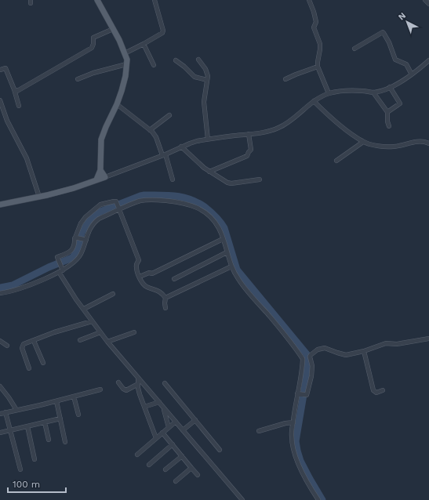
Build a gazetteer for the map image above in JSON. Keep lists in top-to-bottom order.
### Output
{
  "scale_bar": "100 m",
  "north": "top left"
}
